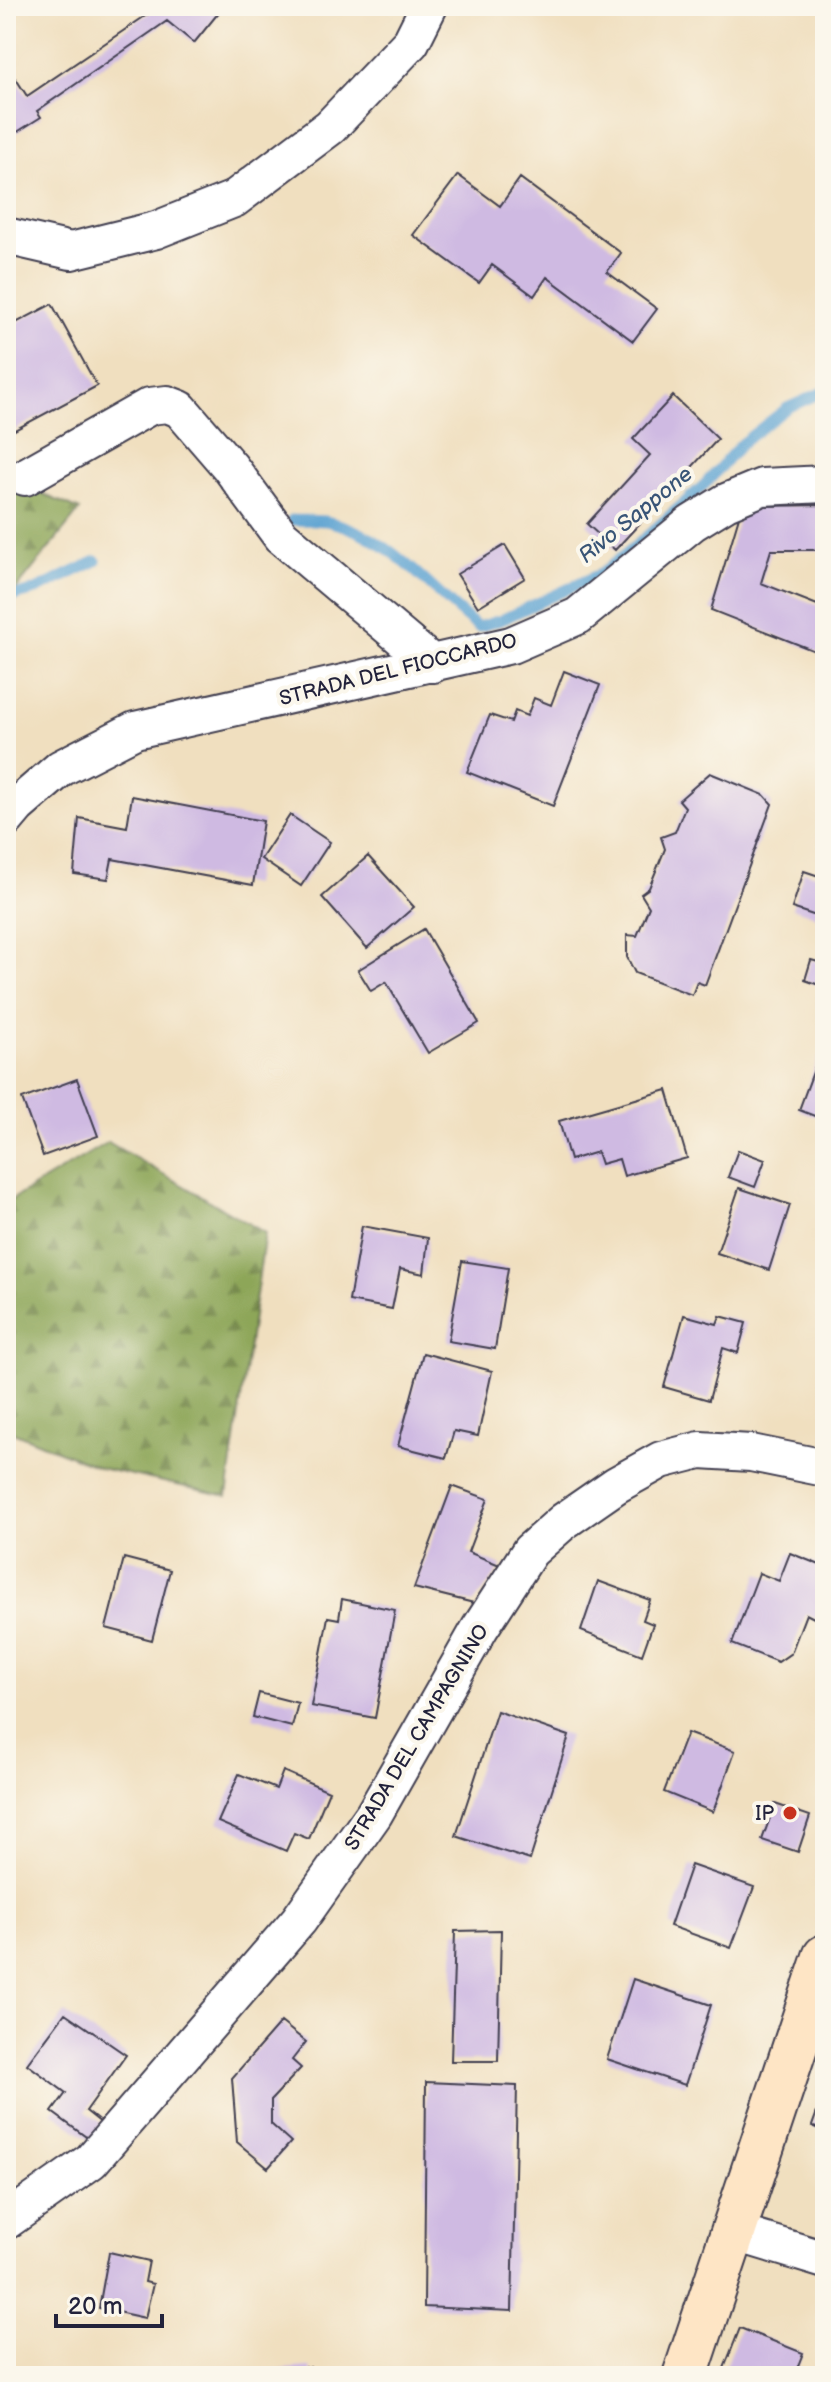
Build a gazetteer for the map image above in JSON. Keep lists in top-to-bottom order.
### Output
{
  "streets": {
    "street": ["STRADA DEL FIOCCARDO", "STRADA DEL CAMPAGNINO"]
  },
  "water": ["Rivo Sappone"],
  "places": ["IP"],
  "scale_bar": "20 m"
}
